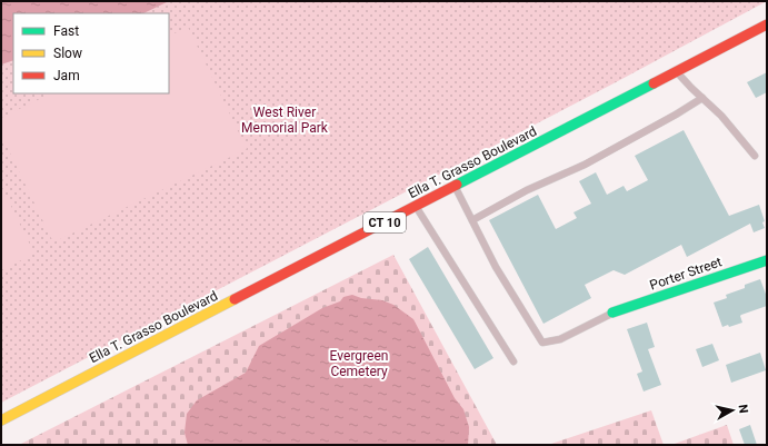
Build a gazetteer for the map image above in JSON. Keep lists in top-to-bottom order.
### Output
{
  "streets": {
    "main road": ["Ella T. Grasso Boulevard", "CT 10", "Porter Street"]
  },
  "parks": ["West River Memorial Park", "Evergreen Cemetery"],
  "legend": ["Fast", "Slow", "Jam"],
  "north": "right"
}
